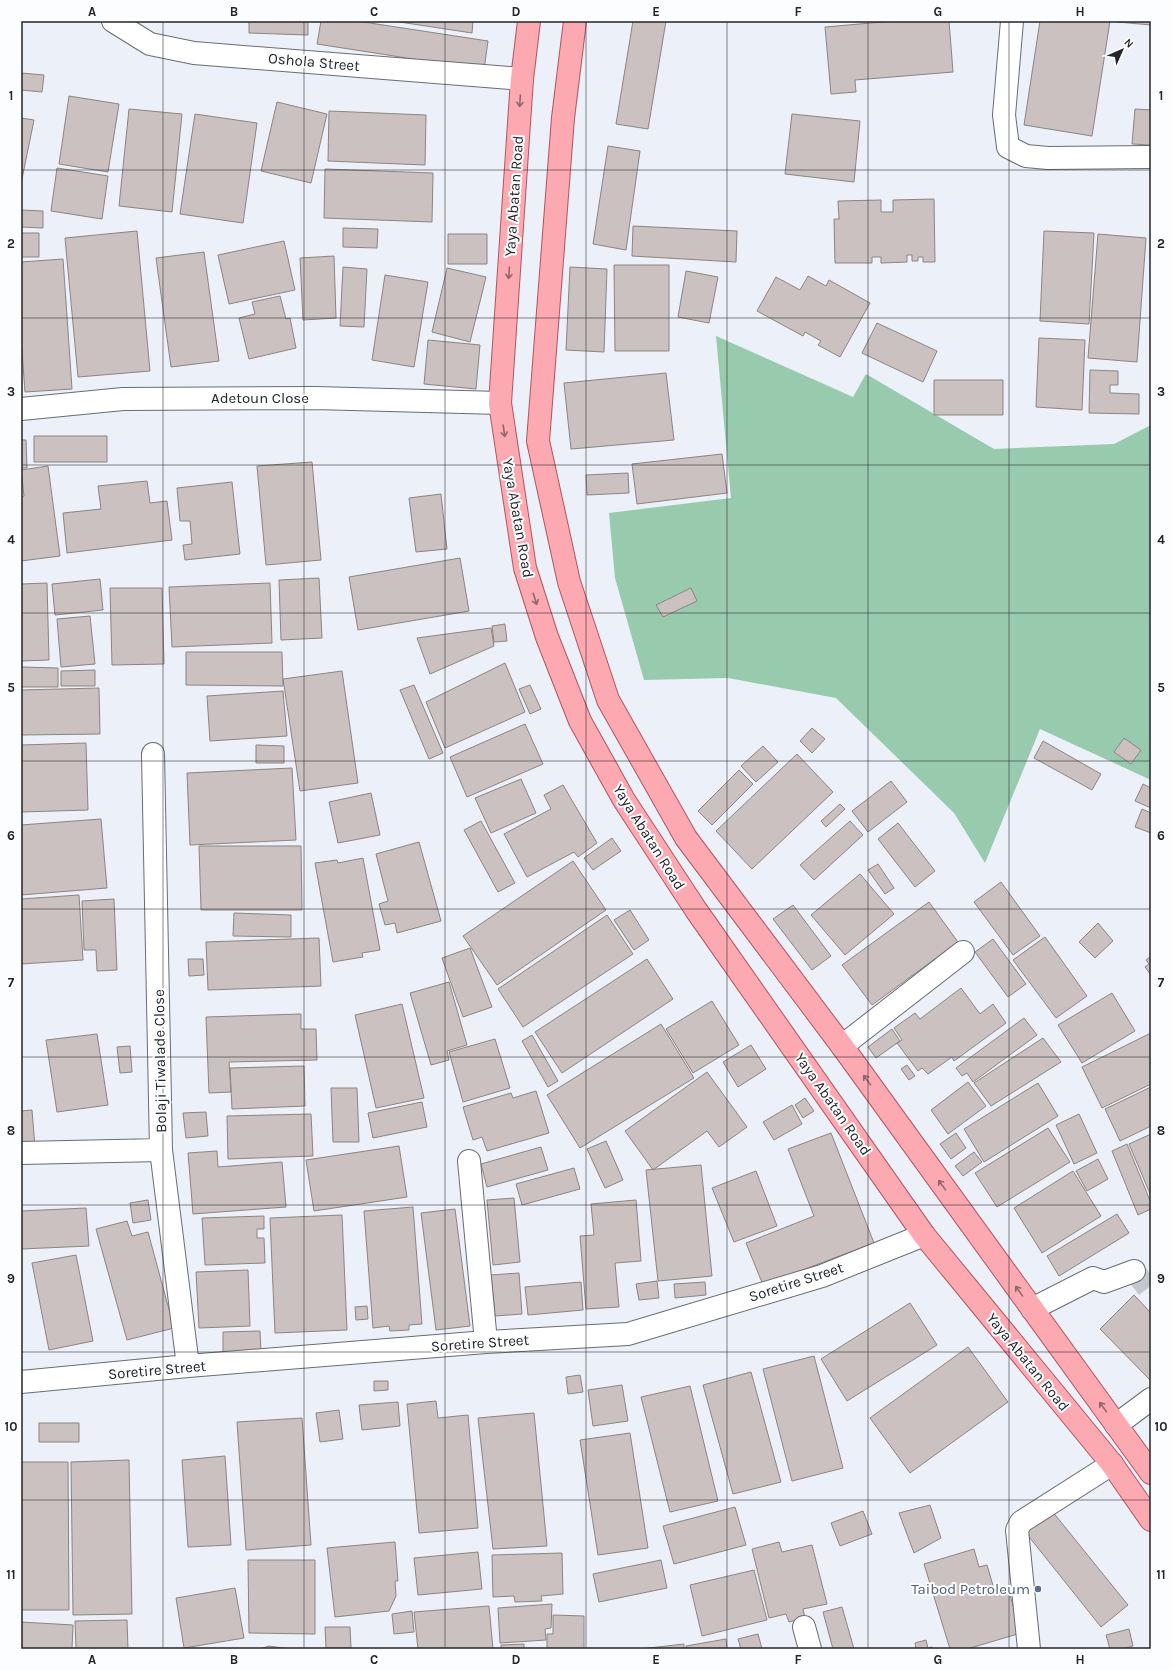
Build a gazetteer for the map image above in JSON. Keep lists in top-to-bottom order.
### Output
{
  "streets": {
    "main road": ["Yaya Abatan Road"],
    "street": [
      "Oshola Street",
      "Adetoun Close",
      "Bolaji Tiwalade Close",
      "Soretire Street"
    ]
  },
  "crossings": [
    ["Oshola Street", "Yaya Abatan Road"],
    ["Yaya Abatan Road", "Adetoun Close"],
    ["Yaya Abatan Road", "Soretire Street"],
    ["Bolaji Tiwalade Close", "Soretire Street"]
  ],
  "places": ["Taibod Petroleum"],
  "north": "top right",
  "grid": {
    "columns": [
      "A",
      "B",
      "C",
      "D",
      "E",
      "F",
      "G",
      "H"
    ],
    "rows": [
      "1",
      "2",
      "3",
      "4",
      "5",
      "6",
      "7",
      "8",
      "9",
      "10",
      "11"
    ]
  }
}
